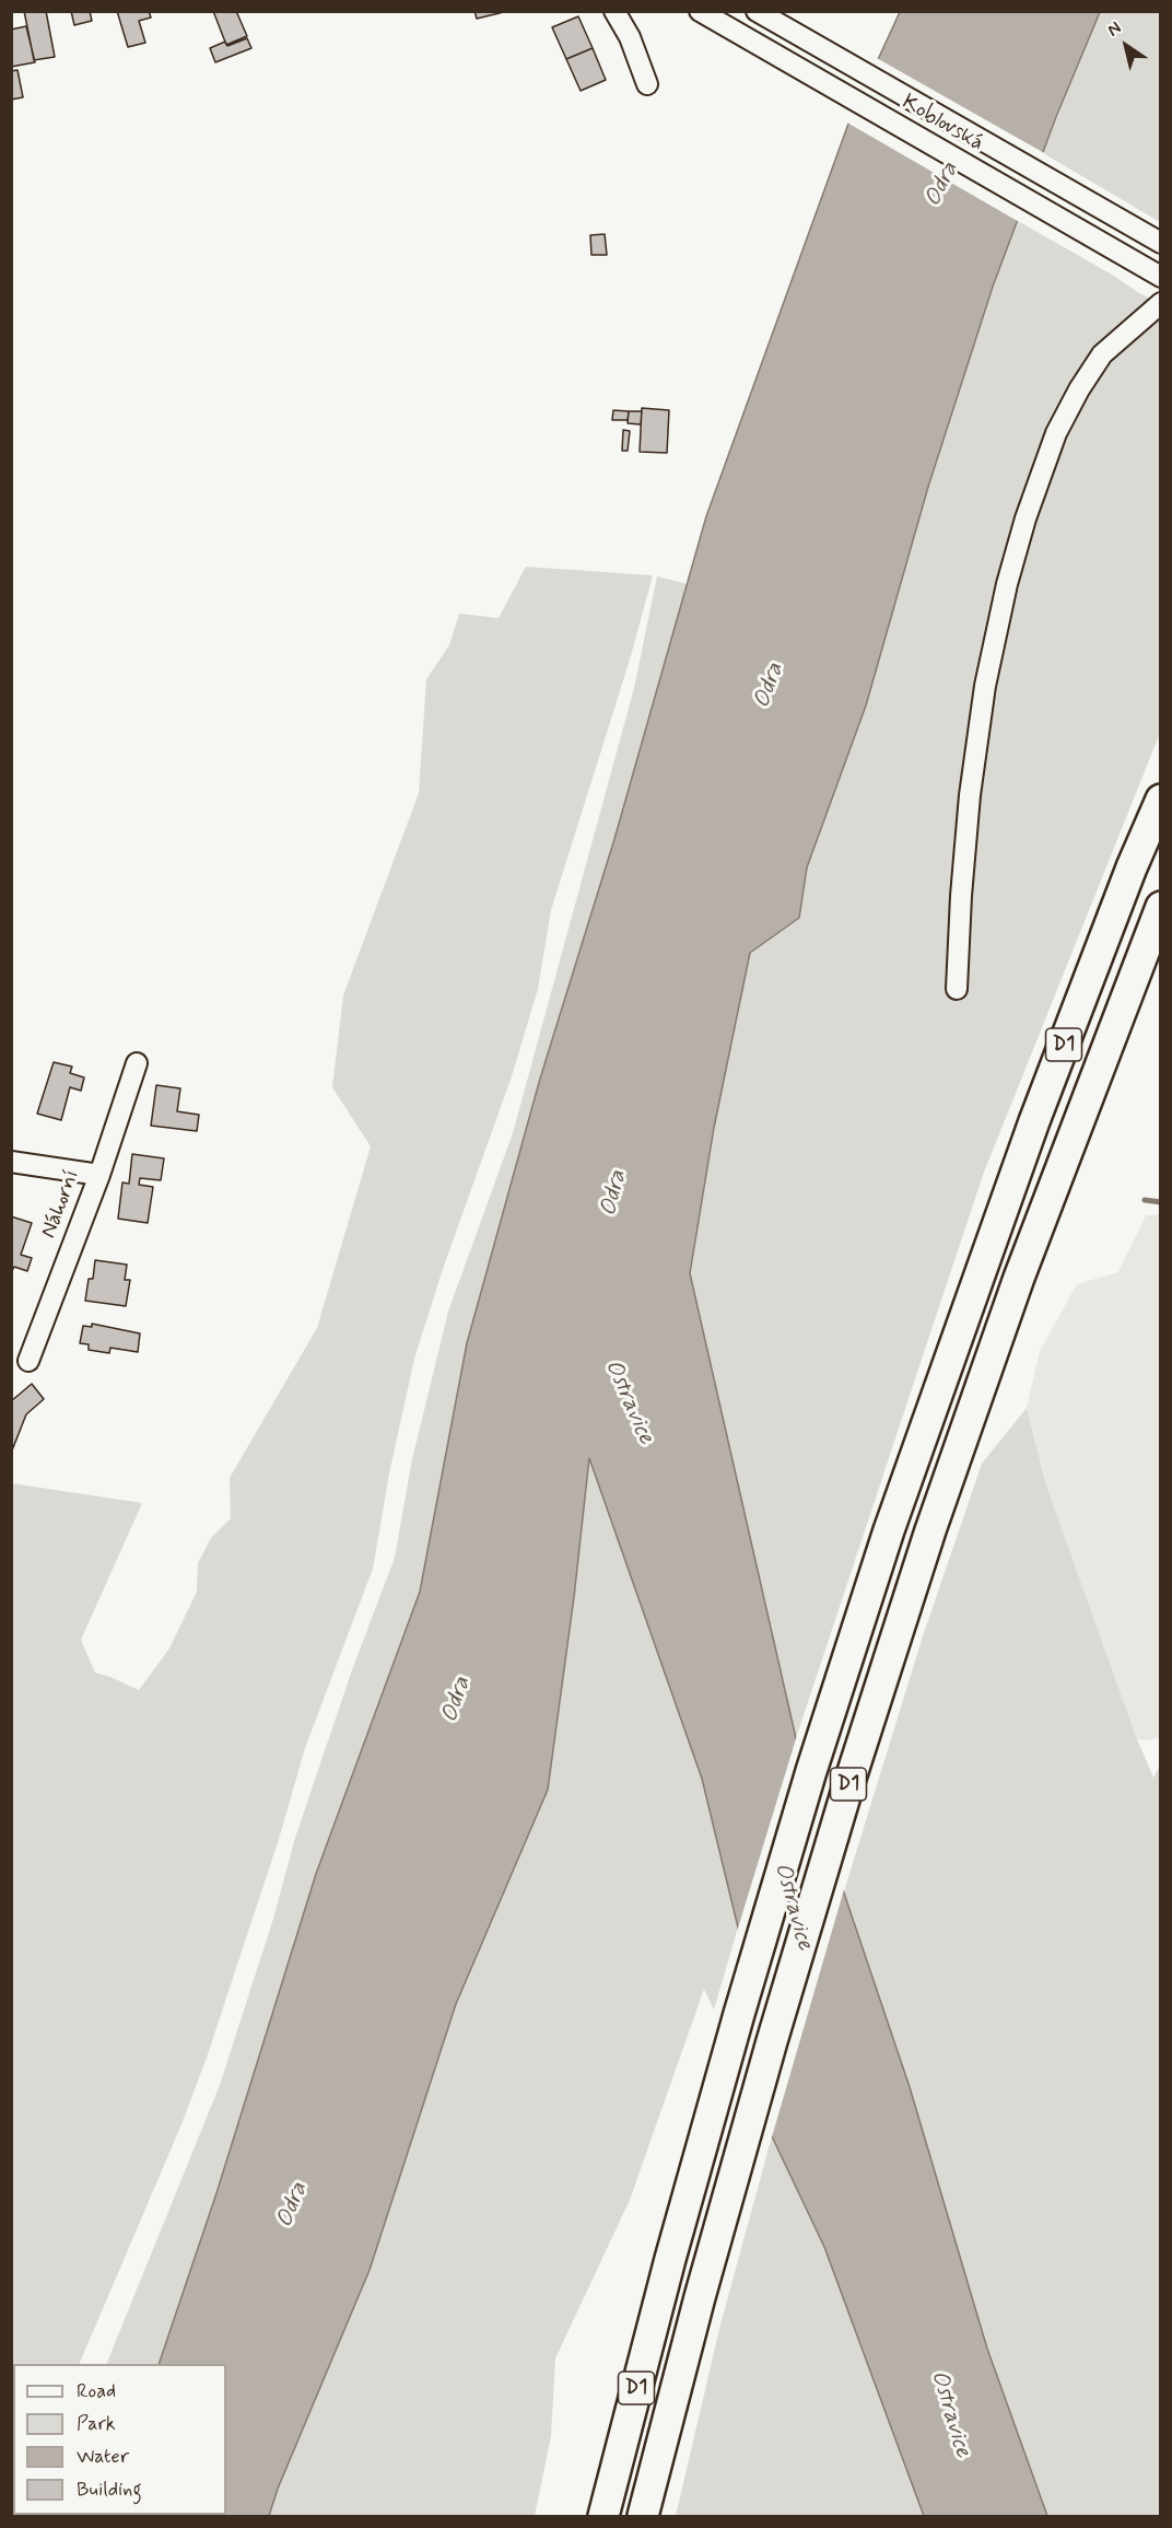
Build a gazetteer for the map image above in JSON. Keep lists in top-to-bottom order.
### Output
{
  "streets": {
    "highway": ["D1"],
    "street": ["Koblovská", "Náhorní"]
  },
  "water": ["Odra", "Ostravice"],
  "legend": [
    "Road",
    "Park",
    "Water",
    "Building"
  ],
  "north": "top left"
}
